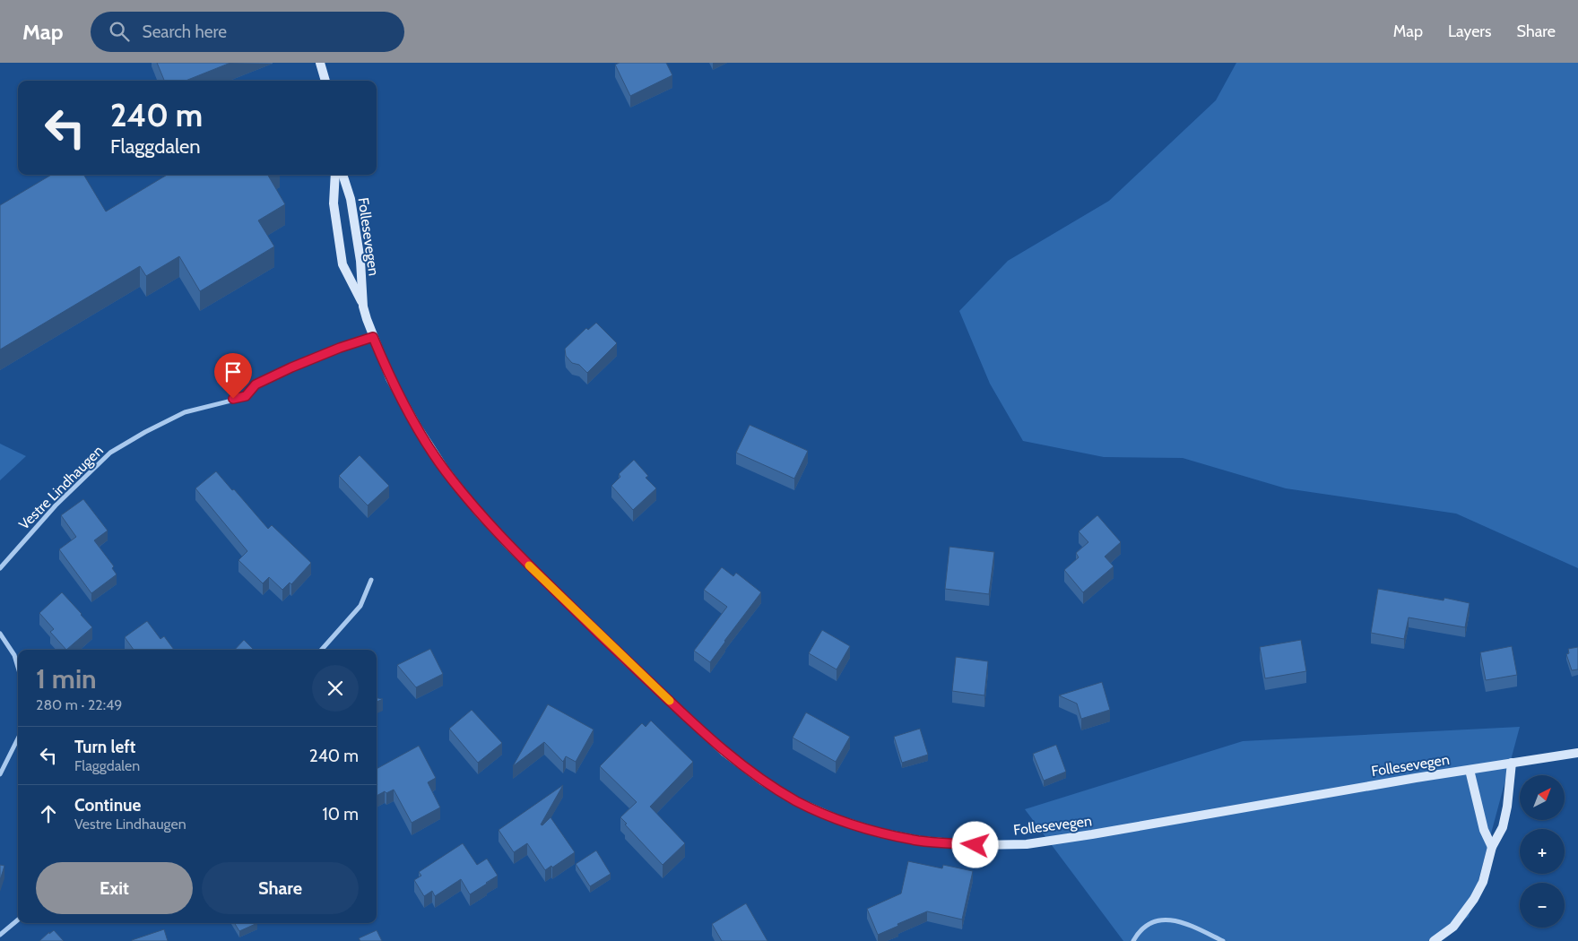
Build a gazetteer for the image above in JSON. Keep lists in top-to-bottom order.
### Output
{
  "streets": {
    "main road": ["Follesevegen"],
    "street": ["Vestre Lindhaugen"]
  },
  "crossings": [
    ["Follesevegen", "Vestre Lindhaugen"]
  ],
  "north": "top right",
  "page": {
    "header": "Map",
    "search": "Search here",
    "nav": ["Map", "Layers", "Share"],
    "turn": ["240 m", "Flaggdalen"],
    "heading": ["1 min", "280 m · 22:49"],
    "list": [
      {
        "name": "Turn left",
        "note": "Flaggdalen",
        "value": "240 m"
      },
      {
        "name": "Continue",
        "note": "Vestre Lindhaugen",
        "value": "10 m"
      }
    ],
    "map_buttons": ["+", "−"],
    "buttons": ["Exit", "Share"]
  }
}
